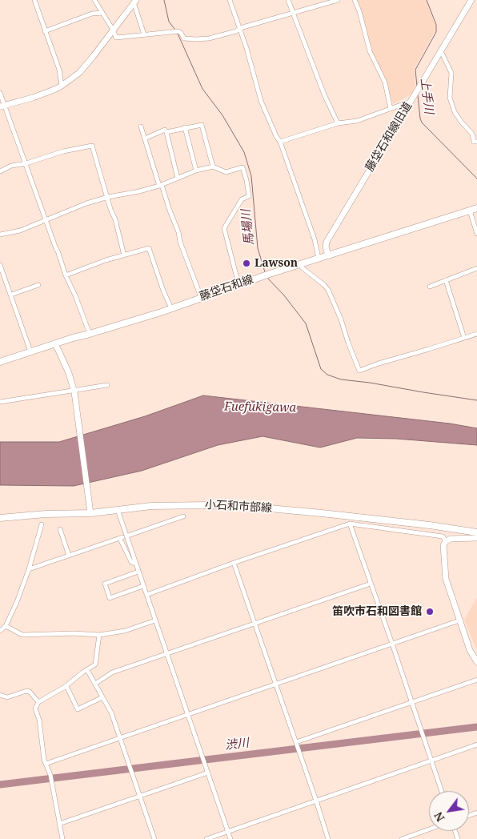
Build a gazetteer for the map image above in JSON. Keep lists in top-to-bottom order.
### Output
{
  "streets": {
    "main road": ["藤垈石和線", "小石和市部線"],
    "street": ["藤垈石和線旧道"]
  },
  "crossings": [
    ["藤垈石和線旧道", "藤垈石和線"]
  ],
  "water": [
    "上手川",
    "馬場川",
    "Fuefukigawa",
    "渋川"
  ],
  "places": ["Lawson", "笛吹市石和図書館"],
  "north": "bottom left"
}
